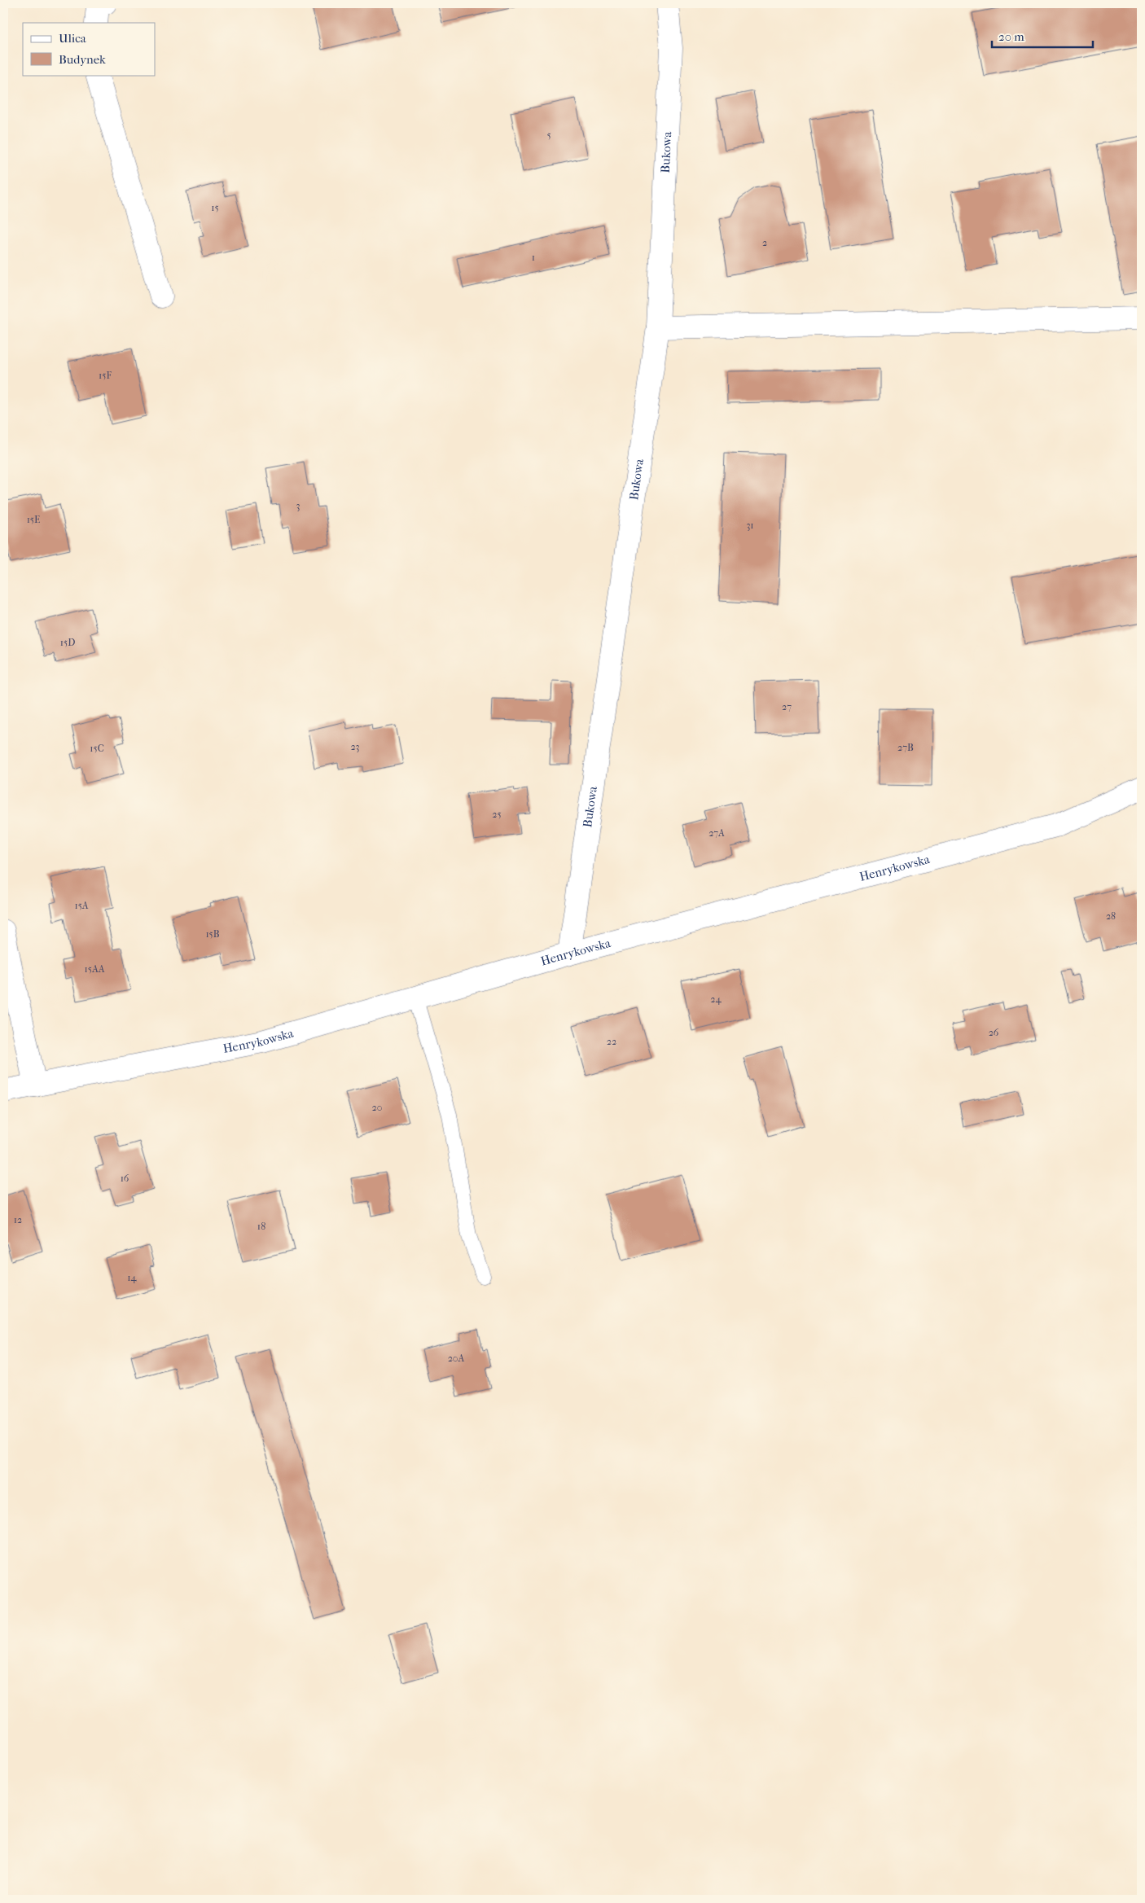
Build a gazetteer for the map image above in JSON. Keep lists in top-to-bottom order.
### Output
{
  "streets": {
    "street": ["Bukowa", "Henrykowska"]
  },
  "crossings": [
    ["Bukowa", "Henrykowska"]
  ],
  "house_numbers": [
    "5",
    "15",
    "2",
    "1",
    "15F",
    "3",
    "15E",
    "31",
    "15D",
    "27",
    "23",
    "27B",
    "15C",
    "25",
    "27A",
    "15A",
    "28",
    "15B",
    "15AA",
    "24",
    "26",
    "22",
    "20",
    "16",
    "12",
    "18",
    "14",
    "20A"
  ],
  "legend": ["Ulica", "Budynek"],
  "scale_bar": "20 m"
}
